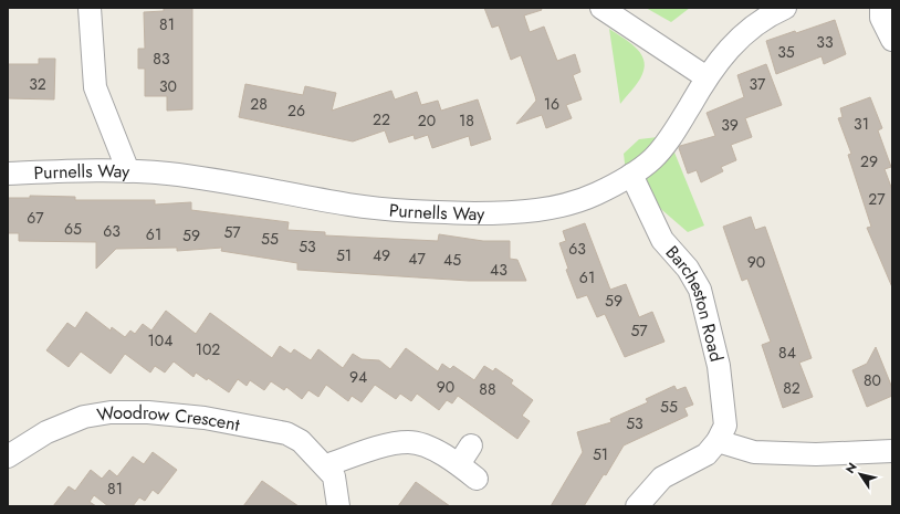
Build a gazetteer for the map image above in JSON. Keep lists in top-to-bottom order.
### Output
{
  "streets": {
    "street": ["Purnells Way", "Barcheston Road", "Woodrow Crescent"]
  },
  "crossings": [
    ["Purnells Way", "Barcheston Road"]
  ],
  "house_numbers": [
    "81",
    "33",
    "35",
    "83",
    "32",
    "37",
    "30",
    "28",
    "16",
    "26",
    "22",
    "20",
    "18",
    "31",
    "39",
    "29",
    "27",
    "67",
    "65",
    "63",
    "57",
    "61",
    "59",
    "55",
    "53",
    "63",
    "51",
    "49",
    "47",
    "45",
    "90",
    "43",
    "61",
    "59",
    "57",
    "104",
    "102",
    "84",
    "94",
    "80",
    "90",
    "82",
    "88",
    "55",
    "53",
    "51",
    "81"
  ],
  "north": "top left"
}
